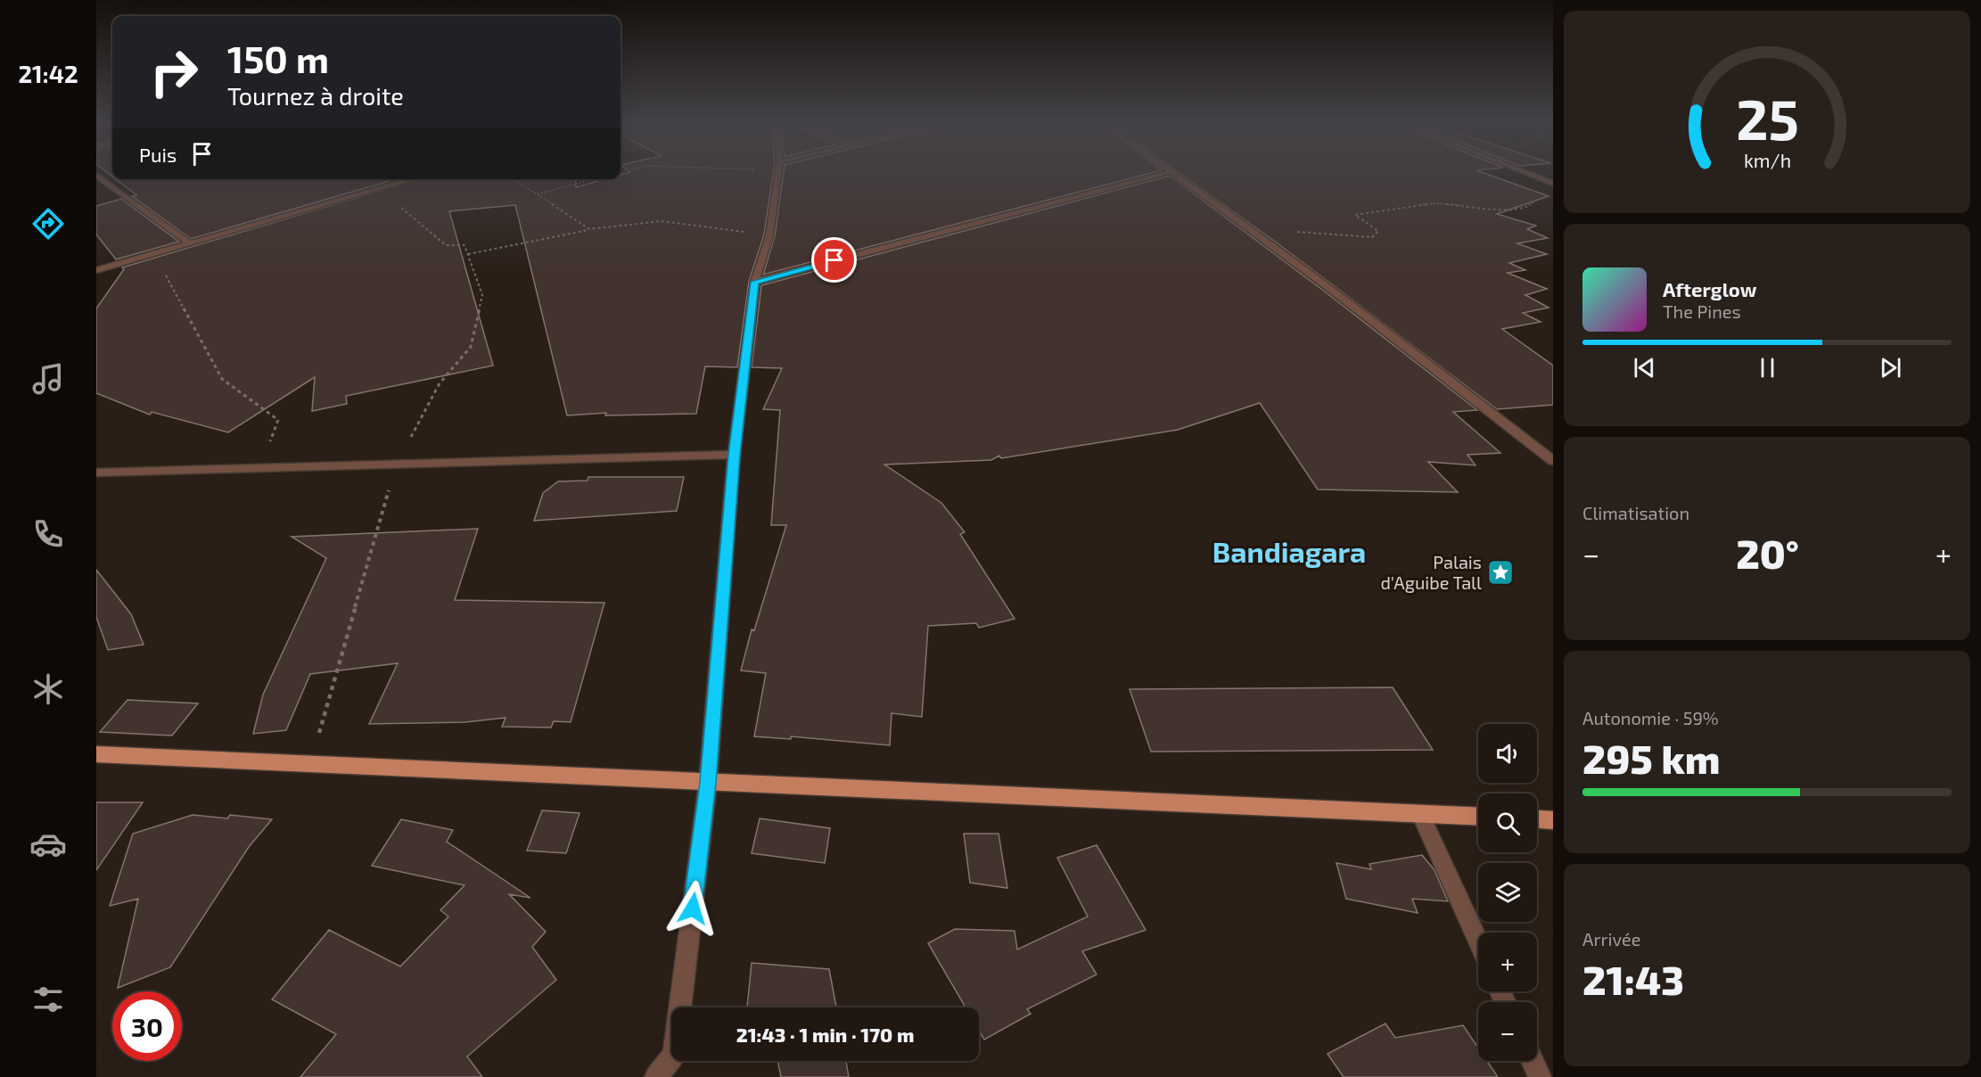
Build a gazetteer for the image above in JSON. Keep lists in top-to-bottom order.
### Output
{
  "districts": ["Bandiagara"],
  "places": {
    "place": ["Palais d'Aguibe Tall"]
  },
  "page": {
    "tabs": "21:42",
    "turn": ["150 m", "Tournez à droite"],
    "then": "Puis",
    "song": ["Afterglow", "The Pines"],
    "tile": [
      "Climatisation",
      ["Autonomie · 59%", "295 km"],
      ["Arrivée", "21:43"]
    ],
    "heat": ["−", "20°", "+"],
    "map_buttons": ["+", "−"],
    "limit": "30",
    "trip": "21:43 · 1 min · 170 m",
    "gauge": ["25", "km/h"]
  }
}
